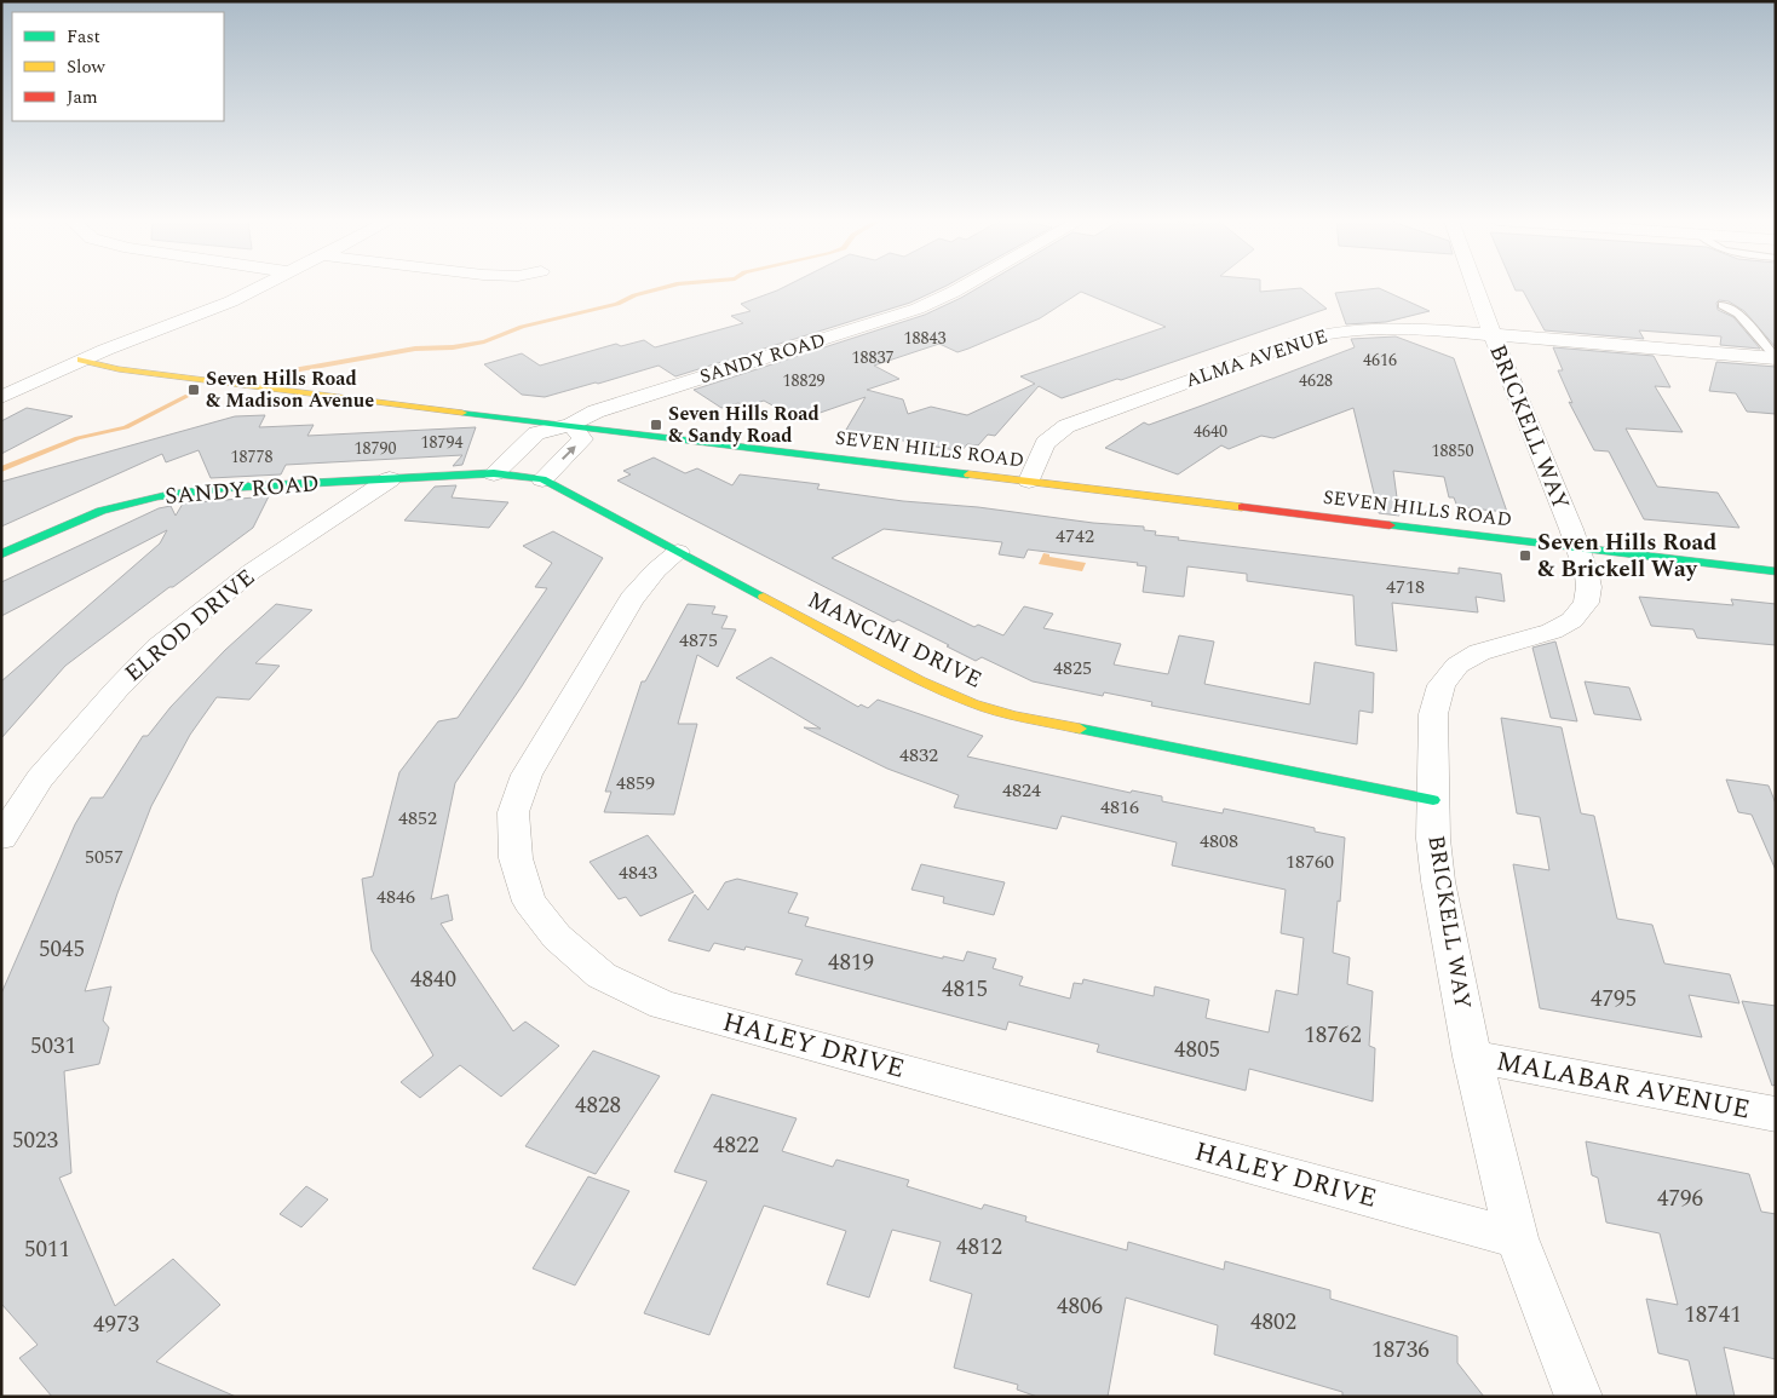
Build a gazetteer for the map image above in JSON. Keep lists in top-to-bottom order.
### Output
{
  "streets": {
    "street": [
      "SANDY ROAD",
      "ALMA AVENUE",
      "BRICKELL WAY",
      "SEVEN HILLS ROAD",
      "ELROD DRIVE",
      "MANCINI DRIVE",
      "HALEY DRIVE",
      "MALABAR AVENUE"
    ]
  },
  "crossings": [
    ["SANDY ROAD", "SEVEN HILLS ROAD"],
    ["SANDY ROAD", "ELROD DRIVE"],
    ["SANDY ROAD", "MANCINI DRIVE"],
    ["ALMA AVENUE", "BRICKELL WAY"],
    ["ALMA AVENUE", "SEVEN HILLS ROAD"],
    ["BRICKELL WAY", "SEVEN HILLS ROAD"],
    ["BRICKELL WAY", "MANCINI DRIVE"],
    ["BRICKELL WAY", "HALEY DRIVE"],
    ["BRICKELL WAY", "MALABAR AVENUE"],
    ["MANCINI DRIVE", "HALEY DRIVE"]
  ],
  "places": {
    "transit": ["Seven Hills Road & Madison Avenue", "Seven Hills Road & Sandy Road", "Seven Hills Road & Brickell Way"]
  },
  "house_numbers": [
    "18843",
    "18837",
    "4616",
    "18829",
    "4628",
    "4640",
    "18794",
    "18790",
    "18850",
    "18778",
    "4742",
    "4718",
    "4875",
    "4825",
    "4832",
    "4859",
    "4824",
    "4816",
    "4852",
    "4808",
    "5057",
    "18760",
    "4843",
    "4846",
    "5045",
    "4819",
    "4840",
    "4815",
    "4795",
    "18762",
    "5031",
    "4805",
    "4828",
    "5023",
    "4822",
    "4796",
    "4812",
    "5011",
    "4806",
    "18741",
    "4802",
    "4973",
    "18736"
  ],
  "legend": ["Fast", "Slow", "Jam"]
}
